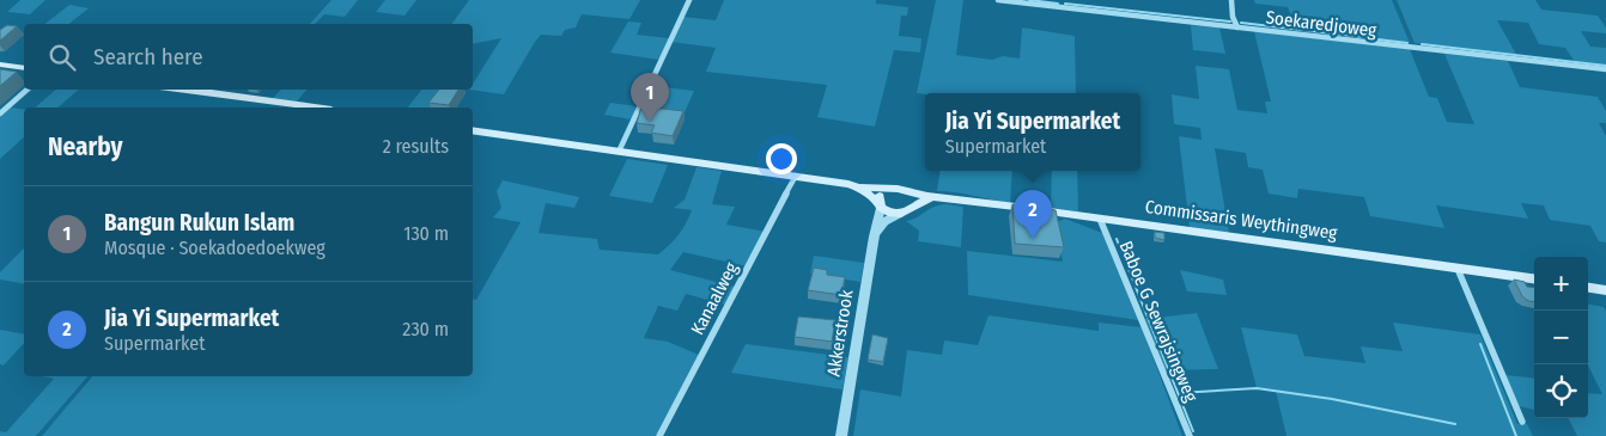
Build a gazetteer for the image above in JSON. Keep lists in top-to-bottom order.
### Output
{
  "streets": {
    "main road": ["Commissaris Weythingweg"],
    "street": [
      "Soekaredjoweg",
      "Kanaalweg",
      "Baboe G Sewrajsingweg",
      "Akkerstrook"
    ]
  },
  "crossings": [
    ["Commissaris Weythingweg", "Baboe G Sewrajsingweg"],
    ["Commissaris Weythingweg", "Akkerstrook"]
  ],
  "page": {
    "search": "Search here",
    "pins": ["1", "2"],
    "popup": ["Jia Yi Supermarket", "Supermarket"],
    "heading": ["Nearby", "2 results"],
    "list": [
      {
        "mark": "1",
        "name": "Bangun Rukun Islam",
        "note": "Mosque · Soekadoedoekweg",
        "value": "130 m"
      },
      {
        "mark": "2",
        "name": "Jia Yi Supermarket",
        "note": "Supermarket",
        "value": "230 m"
      }
    ],
    "map_buttons": ["+", "−"]
  }
}
